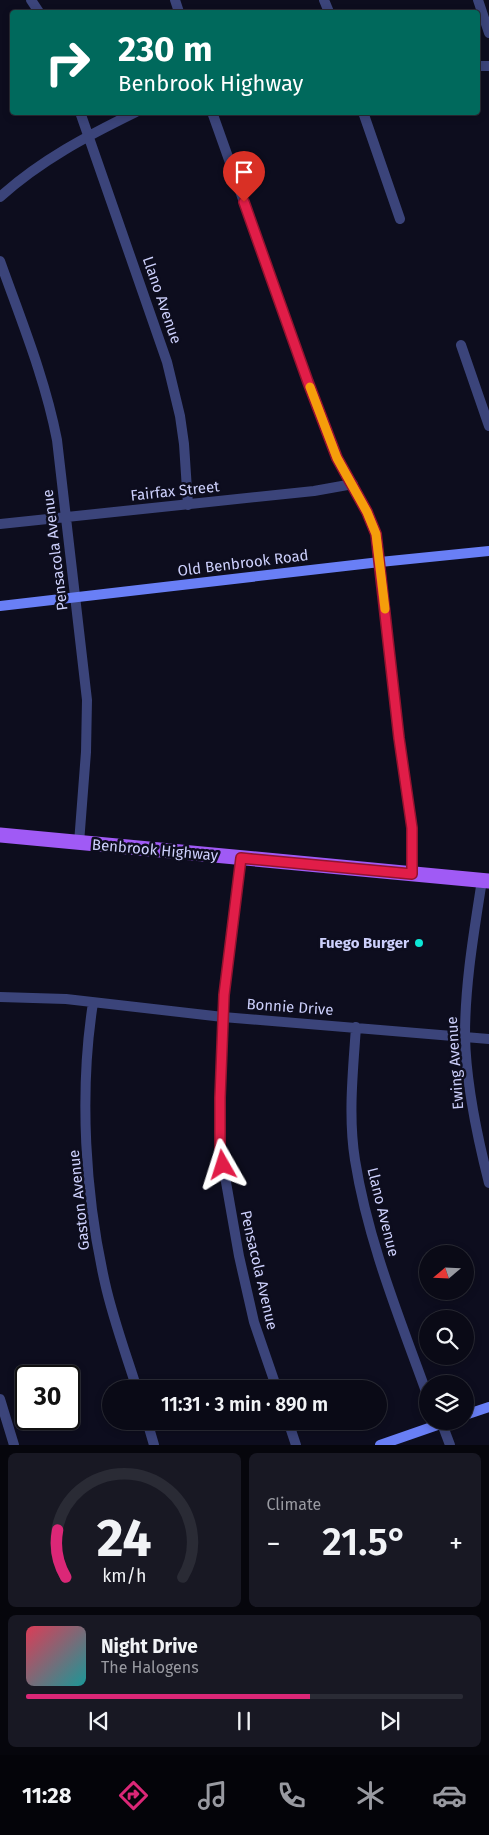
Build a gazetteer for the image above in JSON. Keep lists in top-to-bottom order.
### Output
{
  "streets": {
    "main road": ["Benbrook Highway"],
    "street": [
      "Llano Avenue",
      "Fairfax Street",
      "Pensacola Avenue",
      "Old Benbrook Road",
      "Bonnie Drive",
      "Ewing Avenue",
      "Gaston Avenue"
    ]
  },
  "crossings": [
    ["Llano Avenue", "Fairfax Street"],
    ["Llano Avenue", "Bonnie Drive"],
    ["Fairfax Street", "Pensacola Avenue"],
    ["Pensacola Avenue", "Old Benbrook Road"],
    ["Pensacola Avenue", "Benbrook Highway"],
    ["Pensacola Avenue", "Bonnie Drive"],
    ["Benbrook Highway", "Ewing Avenue"],
    ["Bonnie Drive", "Ewing Avenue"],
    ["Bonnie Drive", "Gaston Avenue"]
  ],
  "places": ["Fuego Burger"],
  "north": "left",
  "page": {
    "turn": ["230 m", "Benbrook Highway"],
    "limit": "30",
    "trip": "11:31 · 3 min · 890 m",
    "tile": "Climate",
    "heat": ["−", "21.5°", "+"],
    "song": ["Night Drive", "The Halogens"],
    "tabs": "11:28",
    "gauge": ["24", "km/h"]
  }
}
